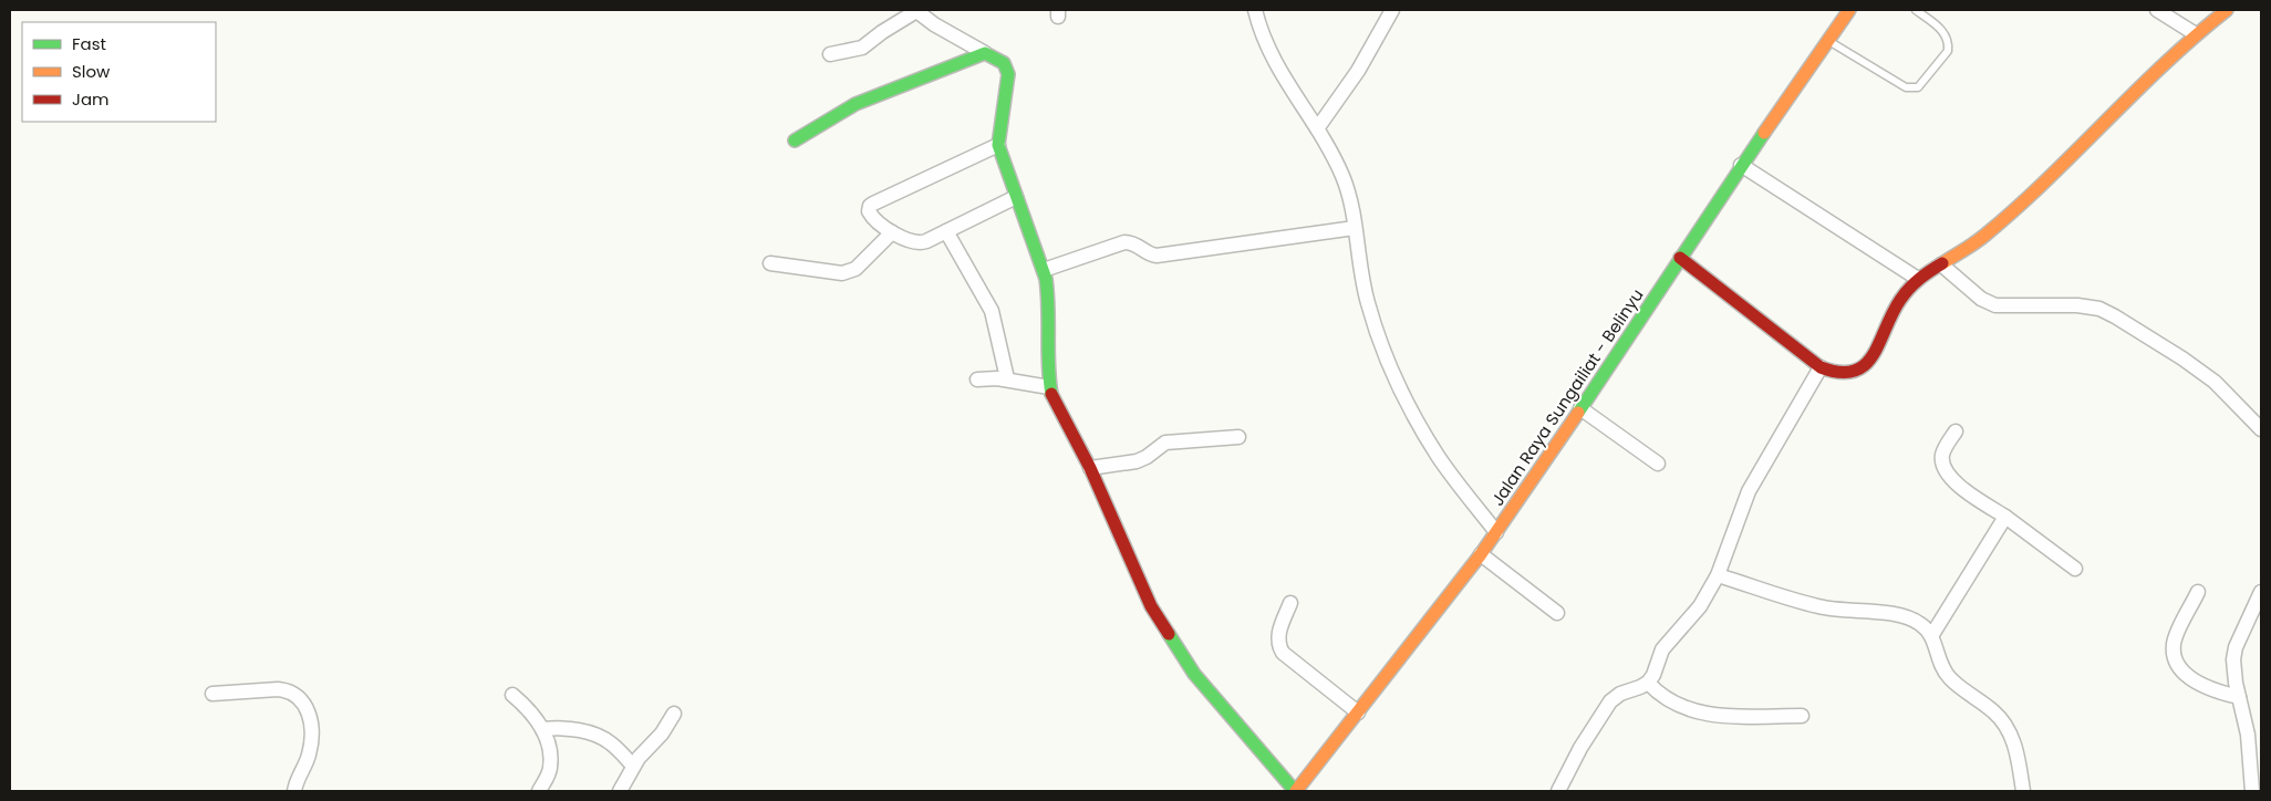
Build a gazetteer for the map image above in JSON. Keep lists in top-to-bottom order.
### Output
{
  "streets": {
    "main road": ["Jalan Raya Sungailiat - Belinyu"]
  },
  "legend": ["Fast", "Slow", "Jam"]
}
